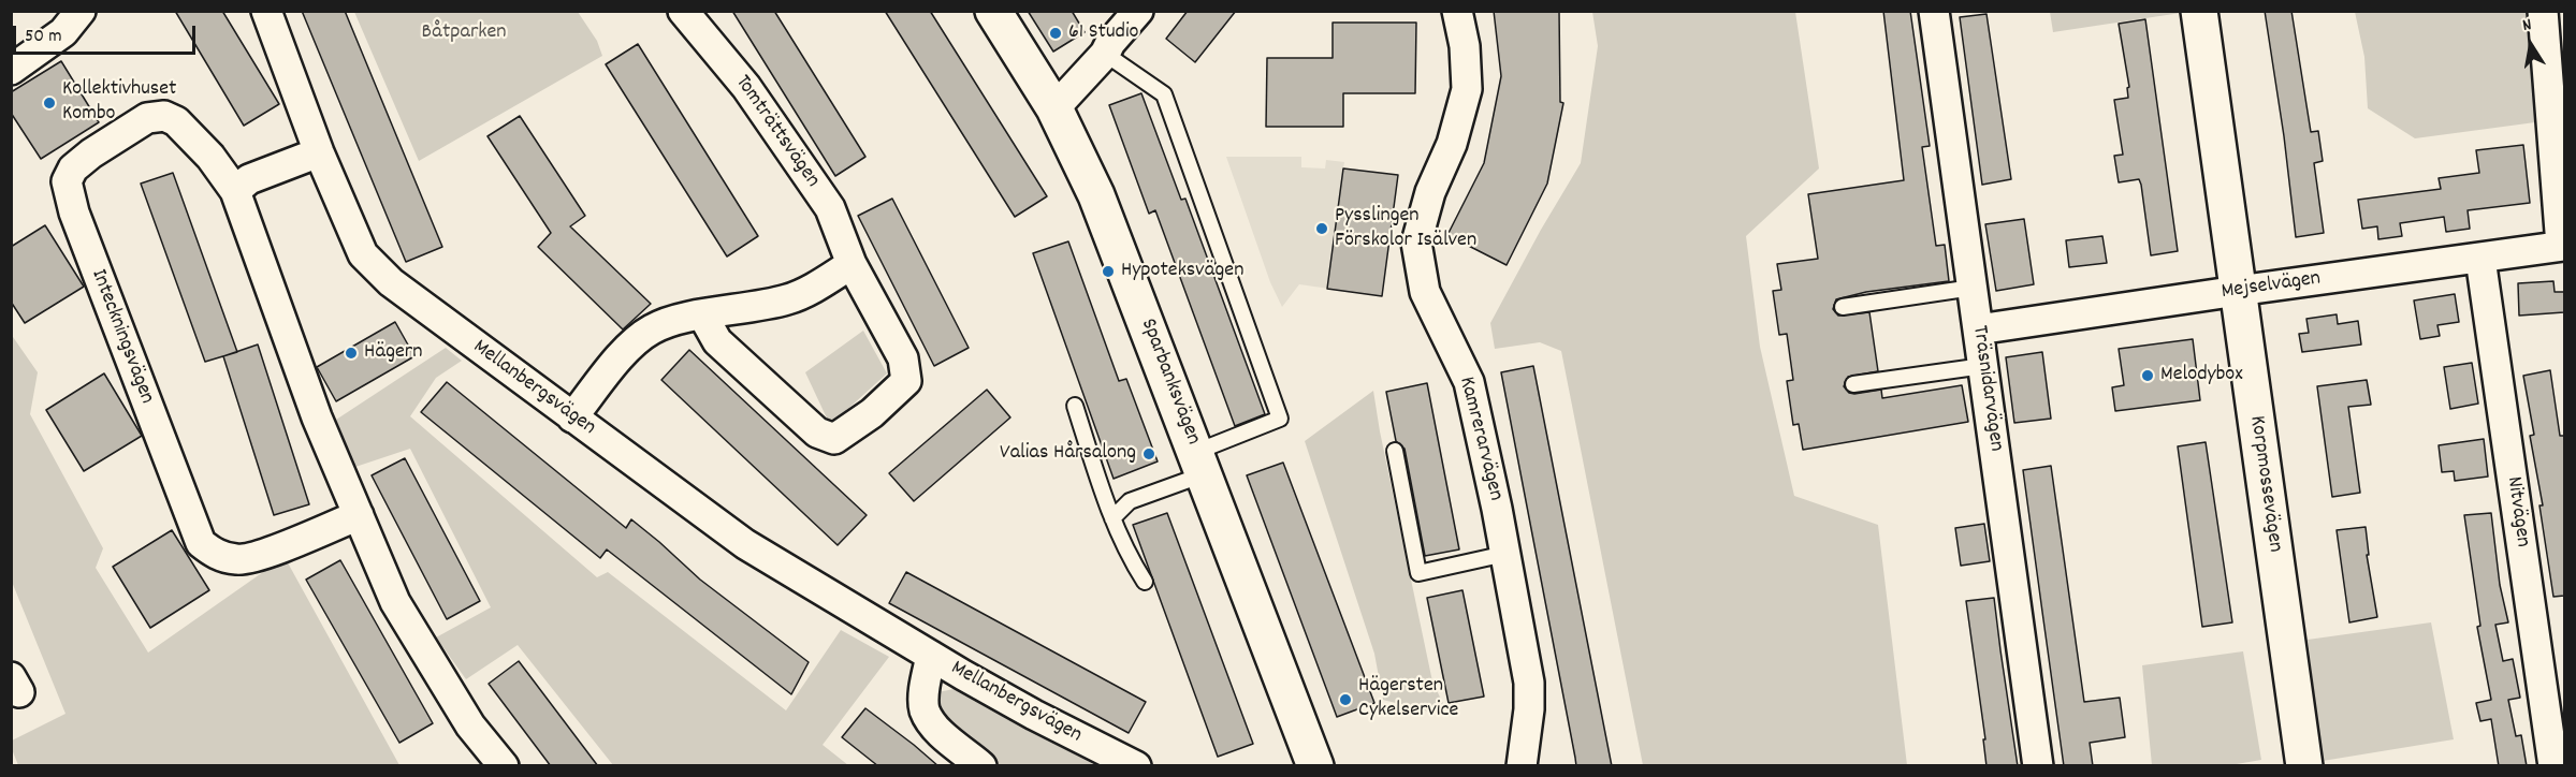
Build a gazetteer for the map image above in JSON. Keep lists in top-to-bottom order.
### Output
{
  "streets": {
    "street": [
      "Tomträttsvägen",
      "Mejselvägen",
      "Inteckningsvägen",
      "Sparbanksvägen",
      "Mellanbergsvägen",
      "Träsnidarvägen",
      "Kamrerarvägen",
      "Korpmossevägen",
      "Nitvägen"
    ]
  },
  "crossings": [
    ["Mejselvägen", "Träsnidarvägen"],
    ["Mejselvägen", "Korpmossevägen"],
    ["Mejselvägen", "Nitvägen"]
  ],
  "parks": ["Båtparken"],
  "places": [
    "61 Studio",
    "Kollektivhuset Kombo",
    "Pysslingen Förskolor Isälven",
    "Hypoteksvägen",
    "Hägern",
    "Melodybox",
    "Valias Hårsalong",
    "Hägersten Cykelservice"
  ],
  "scale_bar": "50 m",
  "north": "top"
}
